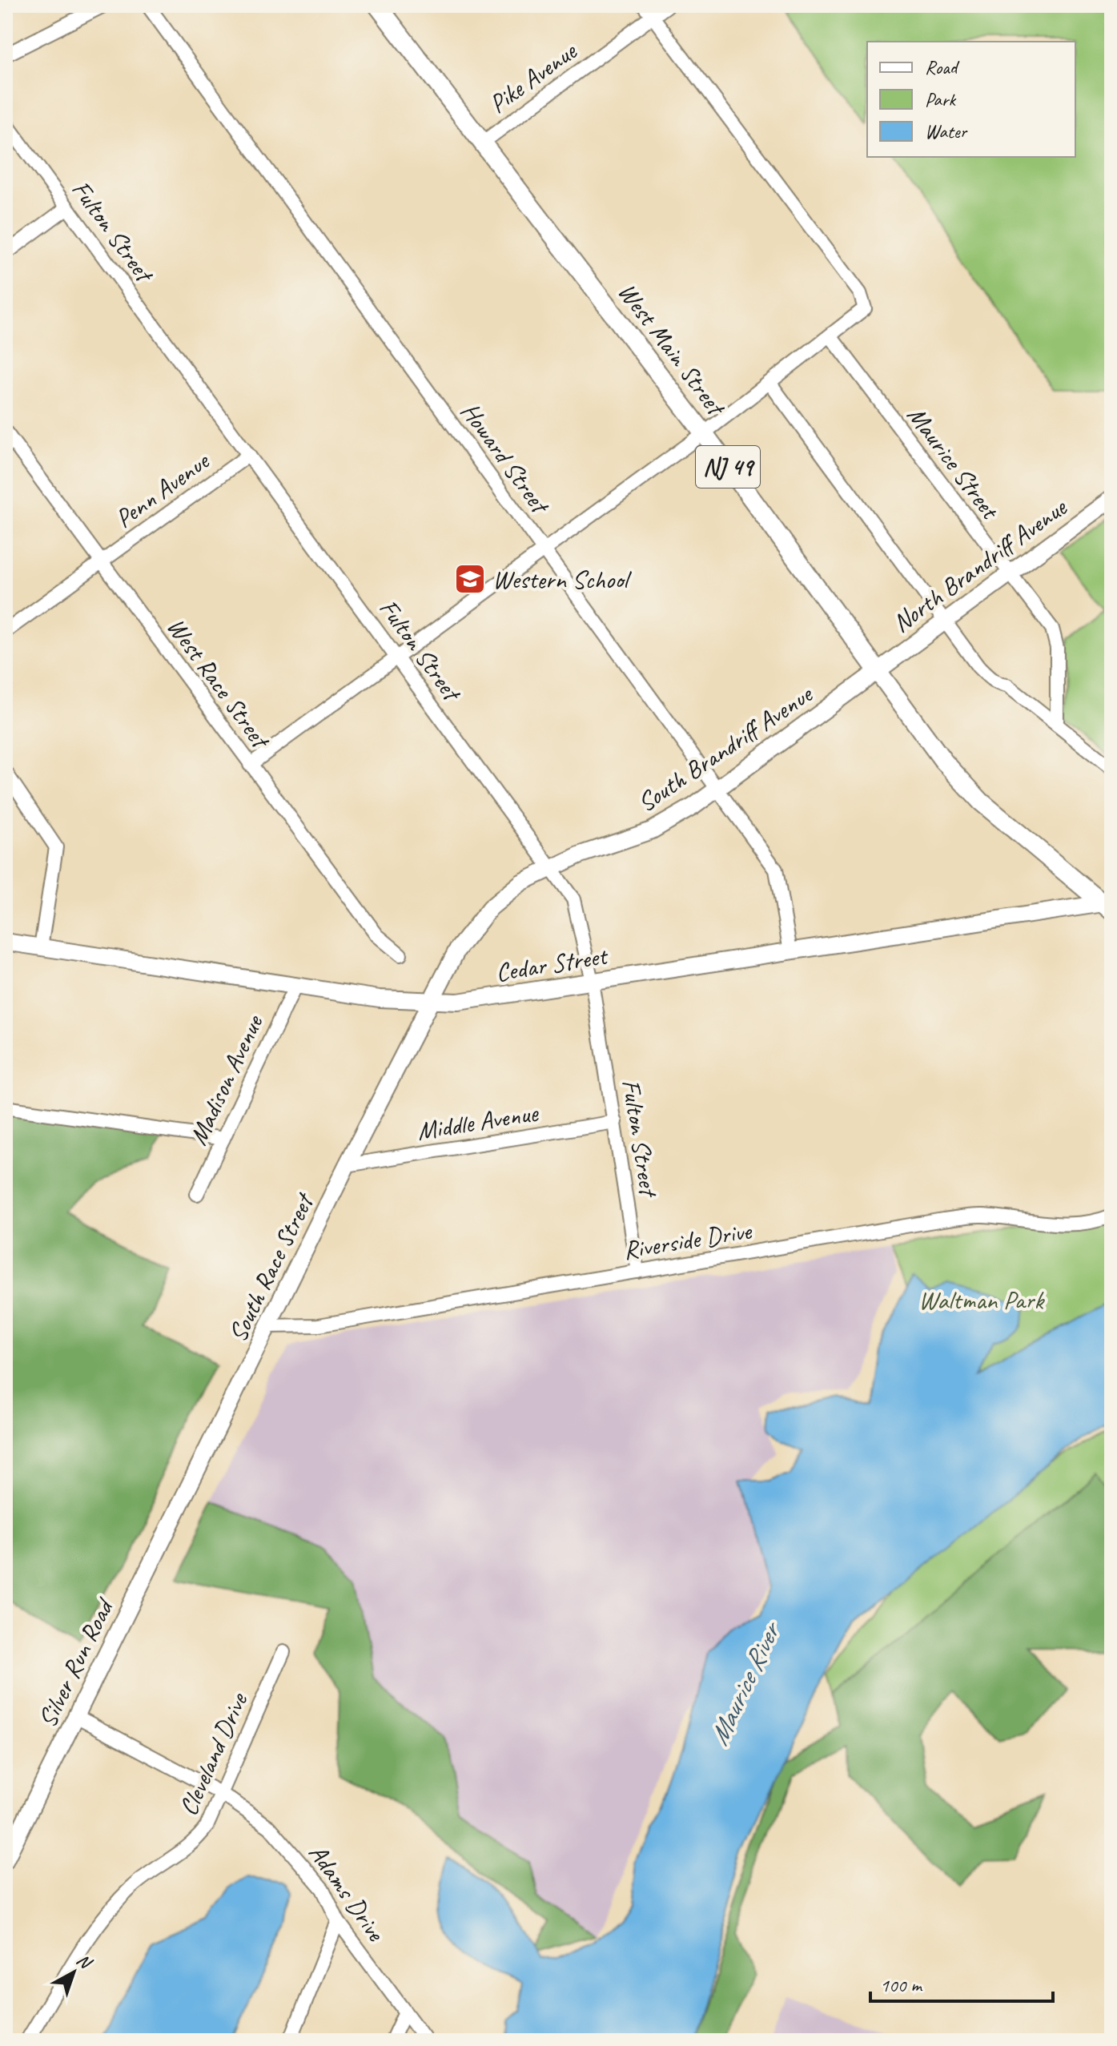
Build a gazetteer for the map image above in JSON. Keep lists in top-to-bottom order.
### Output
{
  "streets": {
    "highway": ["West Main Street", "NJ 49"],
    "main road": [
      "North Brandriff Avenue",
      "South Brandriff Avenue",
      "Cedar Street",
      "South Race Street",
      "Silver Run Road"
    ],
    "street": [
      "Pike Avenue",
      "Fulton Street",
      "Howard Street",
      "Maurice Street",
      "Penn Avenue",
      "West Race Street",
      "Madison Avenue",
      "Middle Avenue",
      "Riverside Drive",
      "Cleveland Drive",
      "Adams Drive"
    ]
  },
  "crossings": [
    ["Pike Avenue", "West Main Street"],
    ["Fulton Street", "Penn Avenue"],
    ["Fulton Street", "South Brandriff Avenue"],
    ["Fulton Street", "Cedar Street"],
    ["Fulton Street", "Middle Avenue"],
    ["Fulton Street", "Riverside Drive"],
    ["West Main Street", "North Brandriff Avenue"],
    ["West Main Street", "South Brandriff Avenue"],
    ["West Main Street", "Cedar Street"],
    ["Howard Street", "South Brandriff Avenue"],
    ["Howard Street", "Cedar Street"],
    ["Maurice Street", "North Brandriff Avenue"],
    ["Penn Avenue", "West Race Street"],
    ["North Brandriff Avenue", "South Brandriff Avenue"],
    ["South Brandriff Avenue", "Cedar Street"],
    ["South Brandriff Avenue", "South Race Street"],
    ["Cedar Street", "Madison Avenue"],
    ["Cedar Street", "South Race Street"],
    ["Middle Avenue", "South Race Street"],
    ["Riverside Drive", "South Race Street"],
    ["South Race Street", "Silver Run Road"],
    ["Silver Run Road", "Adams Drive"],
    ["Cleveland Drive", "Adams Drive"]
  ],
  "water": ["Maurice River"],
  "parks": ["Waltman Park"],
  "places": {
    "school or university": ["Western School"]
  },
  "legend": ["Road", "Park", "Water"],
  "scale_bar": "100 m",
  "north": "top right"
}
